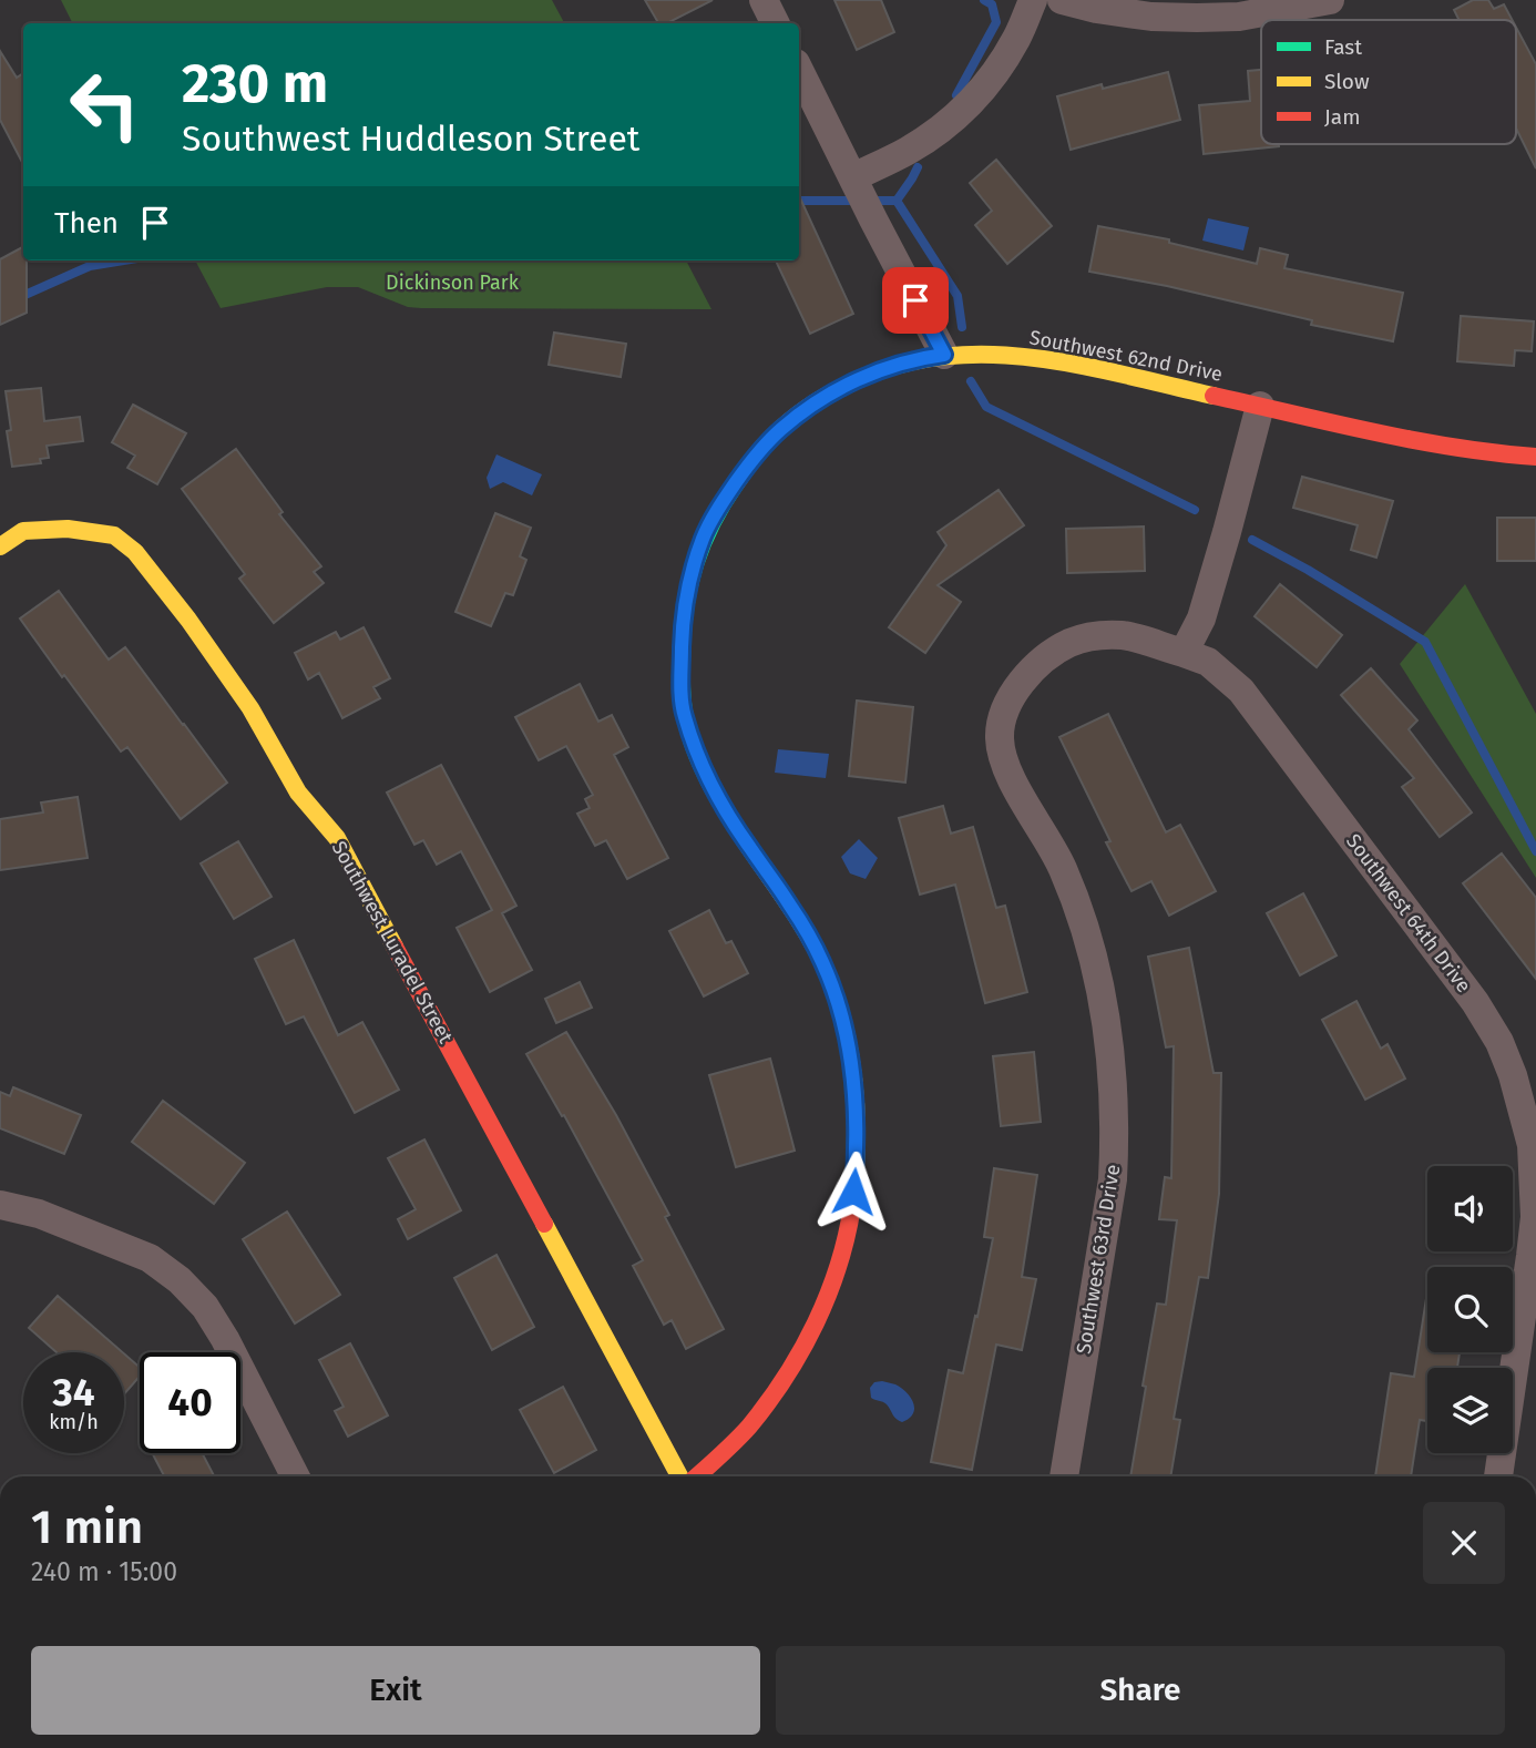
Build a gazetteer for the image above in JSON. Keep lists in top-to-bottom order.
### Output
{
  "streets": {
    "street": [
      "Southwest 62nd Drive",
      "Southwest 64th Drive",
      "Southwest Luradel Street",
      "Southwest 63rd Drive"
    ]
  },
  "crossings": [
    ["Southwest 64th Drive", "Southwest 63rd Drive"]
  ],
  "parks": ["Dickinson Park"],
  "legend": ["Fast", "Slow", "Jam"],
  "page": {
    "turn": ["230 m", "Southwest Huddleson Street"],
    "then": "Then",
    "speed": "34 km/h",
    "limit": "40",
    "heading": ["1 min", "240 m · 15:00"],
    "buttons": ["Exit", "Share"]
  }
}
